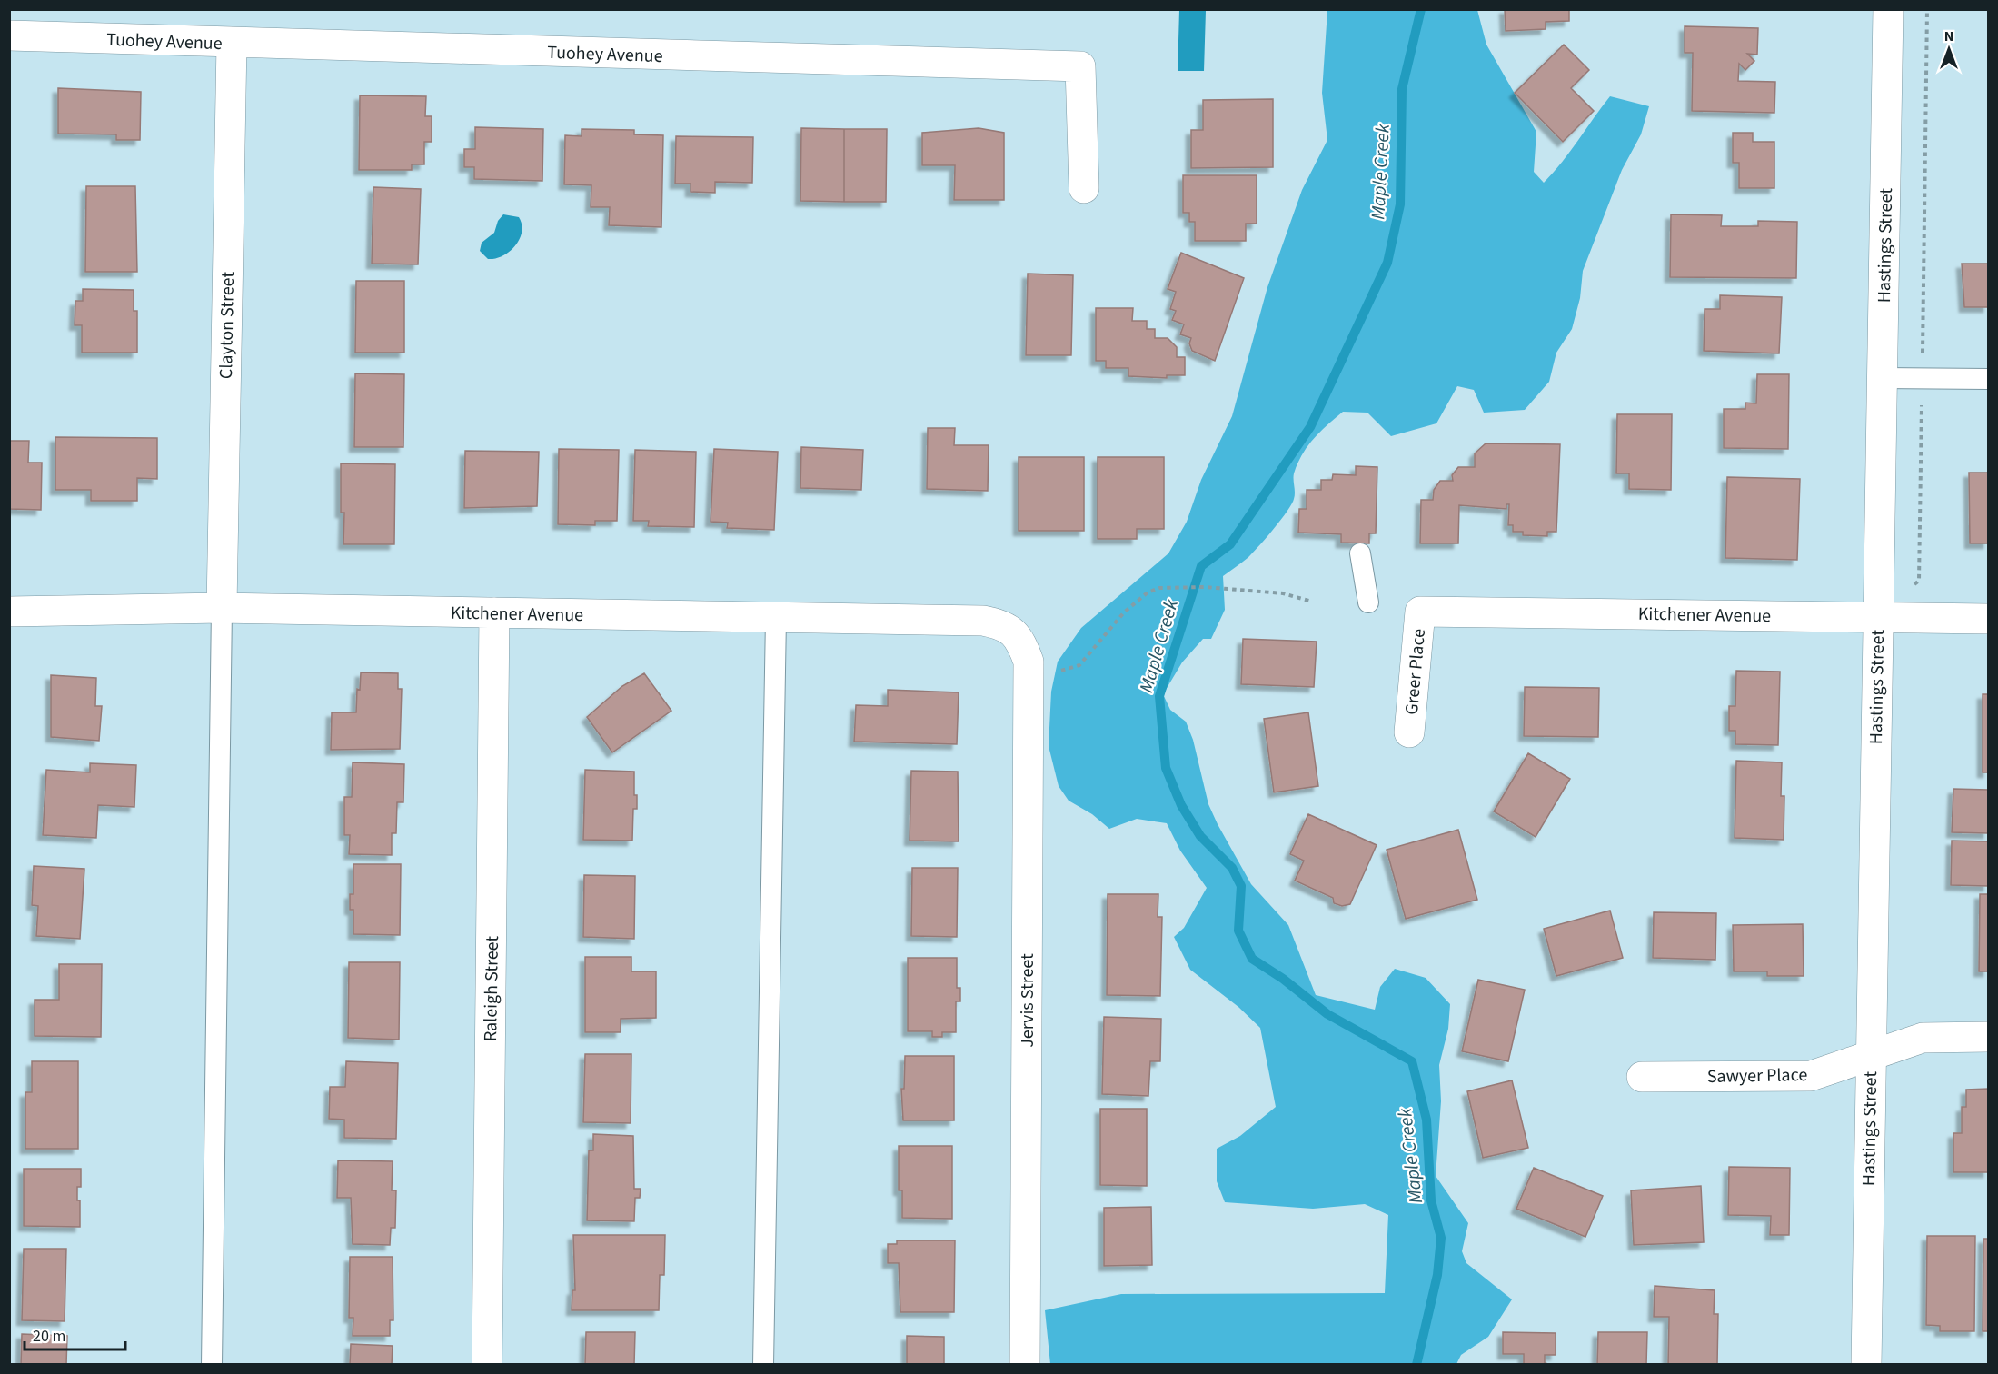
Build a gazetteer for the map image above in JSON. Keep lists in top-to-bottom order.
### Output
{
  "streets": {
    "street": [
      "Tuohey Avenue",
      "Hastings Street",
      "Clayton Street",
      "Kitchener Avenue",
      "Greer Place",
      "Raleigh Street",
      "Jervis Street",
      "Sawyer Place"
    ]
  },
  "crossings": [
    ["Tuohey Avenue", "Clayton Street"],
    ["Hastings Street", "Kitchener Avenue"],
    ["Hastings Street", "Sawyer Place"],
    ["Clayton Street", "Kitchener Avenue"],
    ["Kitchener Avenue", "Greer Place"],
    ["Kitchener Avenue", "Raleigh Street"],
    ["Kitchener Avenue", "Jervis Street"]
  ],
  "water": ["Maple Creek"],
  "scale_bar": "20 m",
  "north": "top"
}
